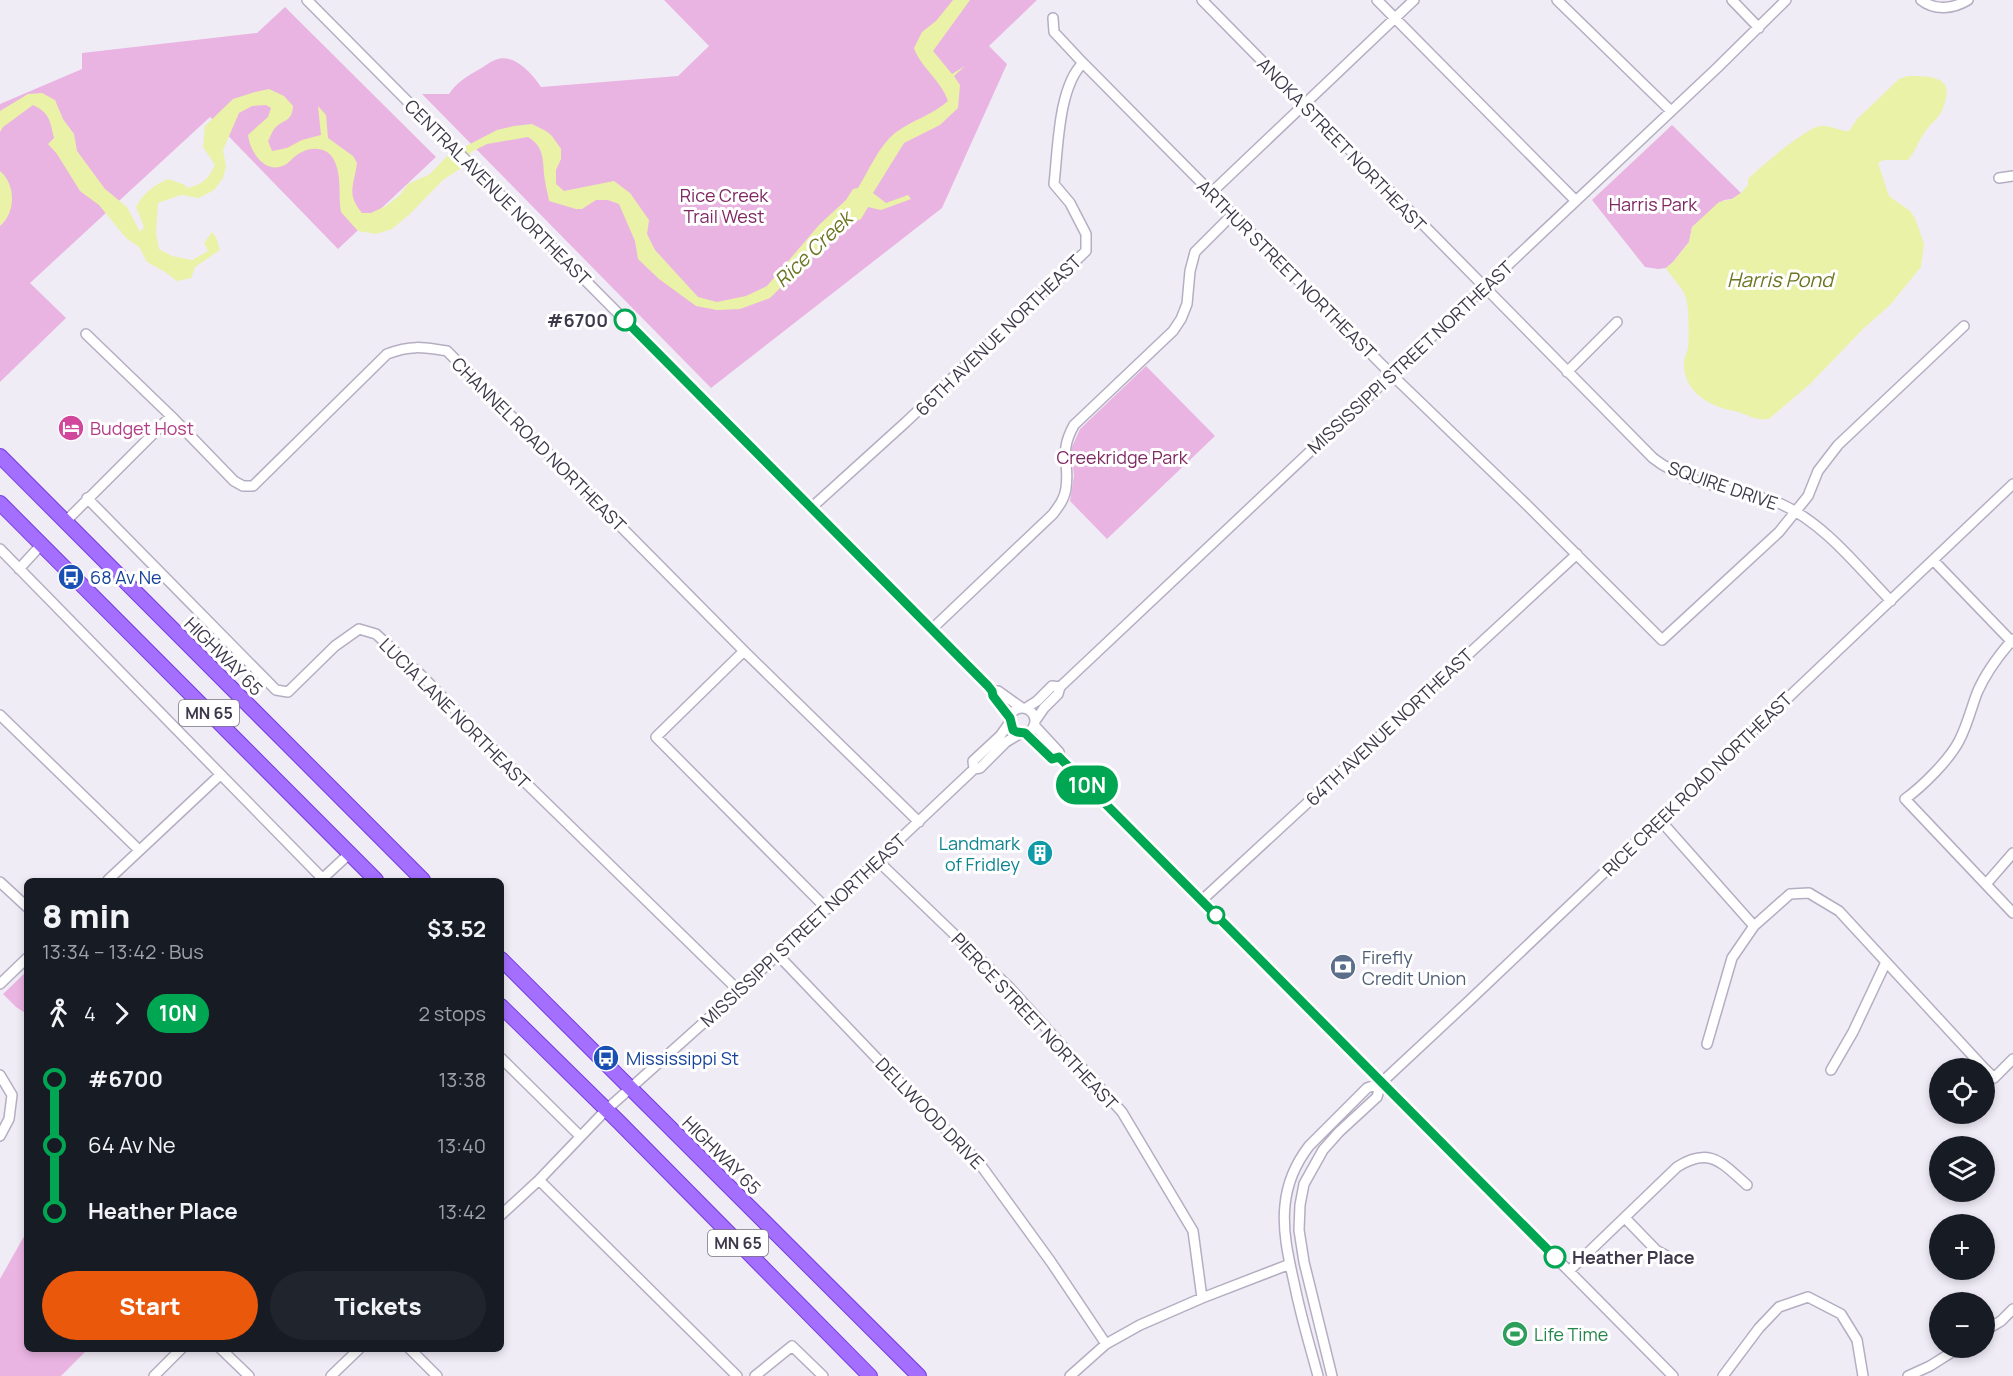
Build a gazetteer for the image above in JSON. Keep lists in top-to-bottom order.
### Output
{
  "streets": {
    "highway": ["HIGHWAY 65", "MN 65"],
    "street": [
      "ANOKA STREET NORTHEAST",
      "CENTRAL AVENUE NORTHEAST",
      "ARTHUR STREET NORTHEAST",
      "66TH AVENUE NORTHEAST",
      "MISSISSIPPI STREET NORTHEAST",
      "CHANNEL ROAD NORTHEAST",
      "SQUIRE DRIVE",
      "LUCIA LANE NORTHEAST",
      "64TH AVENUE NORTHEAST",
      "RICE CREEK ROAD NORTHEAST",
      "PIERCE STREET NORTHEAST",
      "DELLWOOD DRIVE"
    ]
  },
  "crossings": [
    ["ANOKA STREET NORTHEAST", "MISSISSIPPI STREET NORTHEAST"],
    ["ANOKA STREET NORTHEAST", "SQUIRE DRIVE"],
    ["CENTRAL AVENUE NORTHEAST", "66TH AVENUE NORTHEAST"],
    ["CENTRAL AVENUE NORTHEAST", "MISSISSIPPI STREET NORTHEAST"],
    ["ARTHUR STREET NORTHEAST", "66TH AVENUE NORTHEAST"],
    ["ARTHUR STREET NORTHEAST", "MISSISSIPPI STREET NORTHEAST"],
    ["ARTHUR STREET NORTHEAST", "SQUIRE DRIVE"],
    ["ARTHUR STREET NORTHEAST", "64TH AVENUE NORTHEAST"],
    ["MISSISSIPPI STREET NORTHEAST", "CHANNEL ROAD NORTHEAST"],
    ["MISSISSIPPI STREET NORTHEAST", "SQUIRE DRIVE"],
    ["MISSISSIPPI STREET NORTHEAST", "HIGHWAY 65"],
    ["MISSISSIPPI STREET NORTHEAST", "MN 65"],
    ["MISSISSIPPI STREET NORTHEAST", "LUCIA LANE NORTHEAST"],
    ["MISSISSIPPI STREET NORTHEAST", "PIERCE STREET NORTHEAST"],
    ["MISSISSIPPI STREET NORTHEAST", "DELLWOOD DRIVE"],
    ["SQUIRE DRIVE", "RICE CREEK ROAD NORTHEAST"]
  ],
  "water": ["Rice Creek", "Harris Pond"],
  "parks": ["Rice Creek Trail West", "Harris Park", "Creekridge Park"],
  "places": {
    "other": ["#6700", "Heather Place"],
    "hotel": ["Budget Host"],
    "bus stop": ["68 Av Ne", "Mississippi St"],
    "building": ["Landmark of Fridley"],
    "bank": ["Firefly Credit Union"],
    "sports": ["Life Time"]
  },
  "lines": ["bus line 10N"],
  "page": {
    "on_map": "10N",
    "heading": ["8 min", "13:34 – 13:42 · Bus", "$3.52"],
    "legs": ["4", "10N", "2 stops"],
    "list": [
      {
        "name": "#6700",
        "value": "13:38"
      },
      {
        "name": "64 Av Ne",
        "value": "13:40"
      },
      {
        "name": "Heather Place",
        "value": "13:42"
      }
    ],
    "map_buttons": ["+", "−"],
    "buttons": ["Start", "Tickets"]
  }
}
